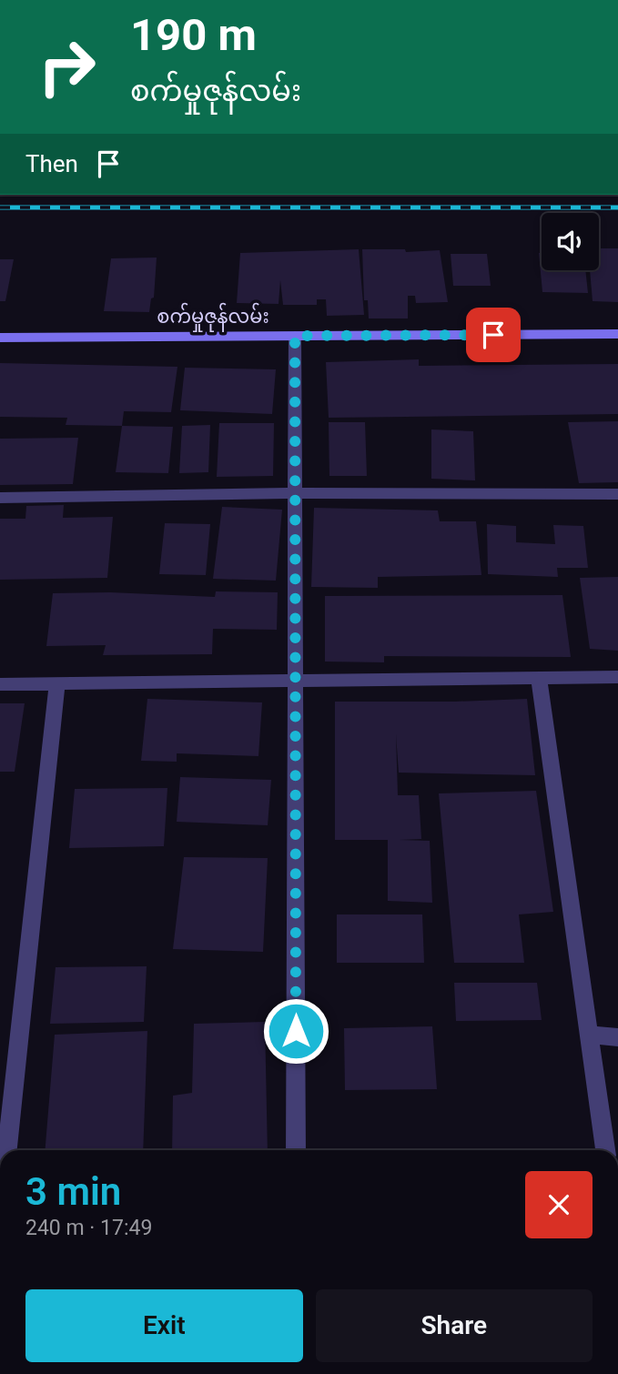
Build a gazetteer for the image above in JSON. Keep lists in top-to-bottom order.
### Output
{
  "streets": {
    "street": ["စက်မှုဇုန်လမ်း"]
  },
  "page": {
    "turn": ["190 m", "စက်မှုဇုန်လမ်း"],
    "then": "Then",
    "heading": ["3 min", "240 m · 17:49"],
    "buttons": ["Exit", "Share"]
  }
}
